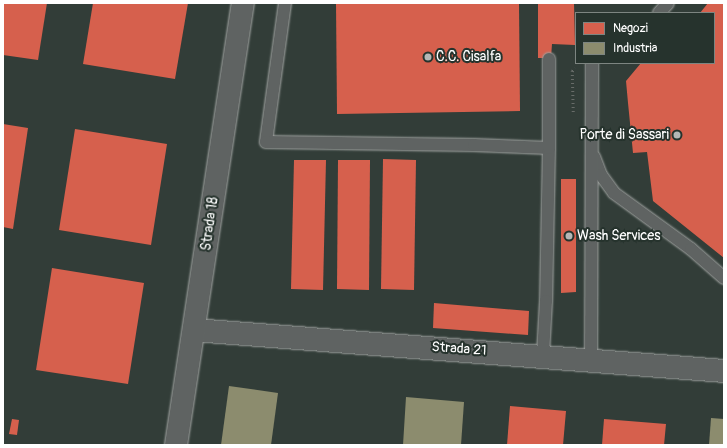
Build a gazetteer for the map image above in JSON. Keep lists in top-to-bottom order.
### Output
{
  "streets": {
    "street": ["Strada 18", "Strada 21"]
  },
  "crossings": [
    ["Strada 18", "Strada 21"]
  ],
  "places": ["C.C. Cisalfa", "Porte di Sassari", "Wash Services"],
  "legend": ["Negozi", "Industria"]
}
